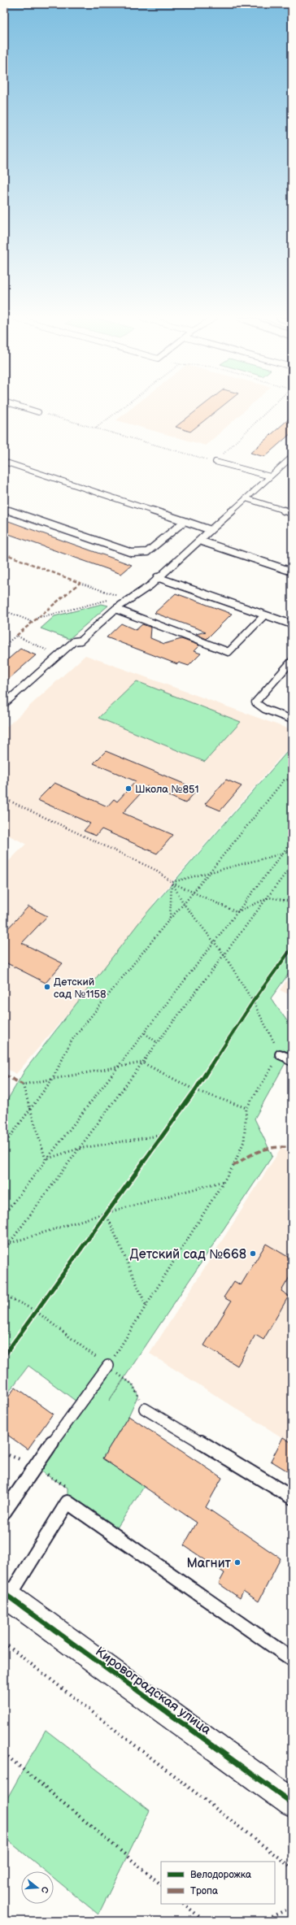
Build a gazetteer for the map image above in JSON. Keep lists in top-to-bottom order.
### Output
{
  "streets": {
    "street": ["Кировоградская улица"]
  },
  "places": [
    "Школа №851",
    "Детский сад №1158",
    "Детский сад №668",
    "Магнит"
  ],
  "legend": ["Велодорожка", "Тропа"],
  "north": "right"
}
